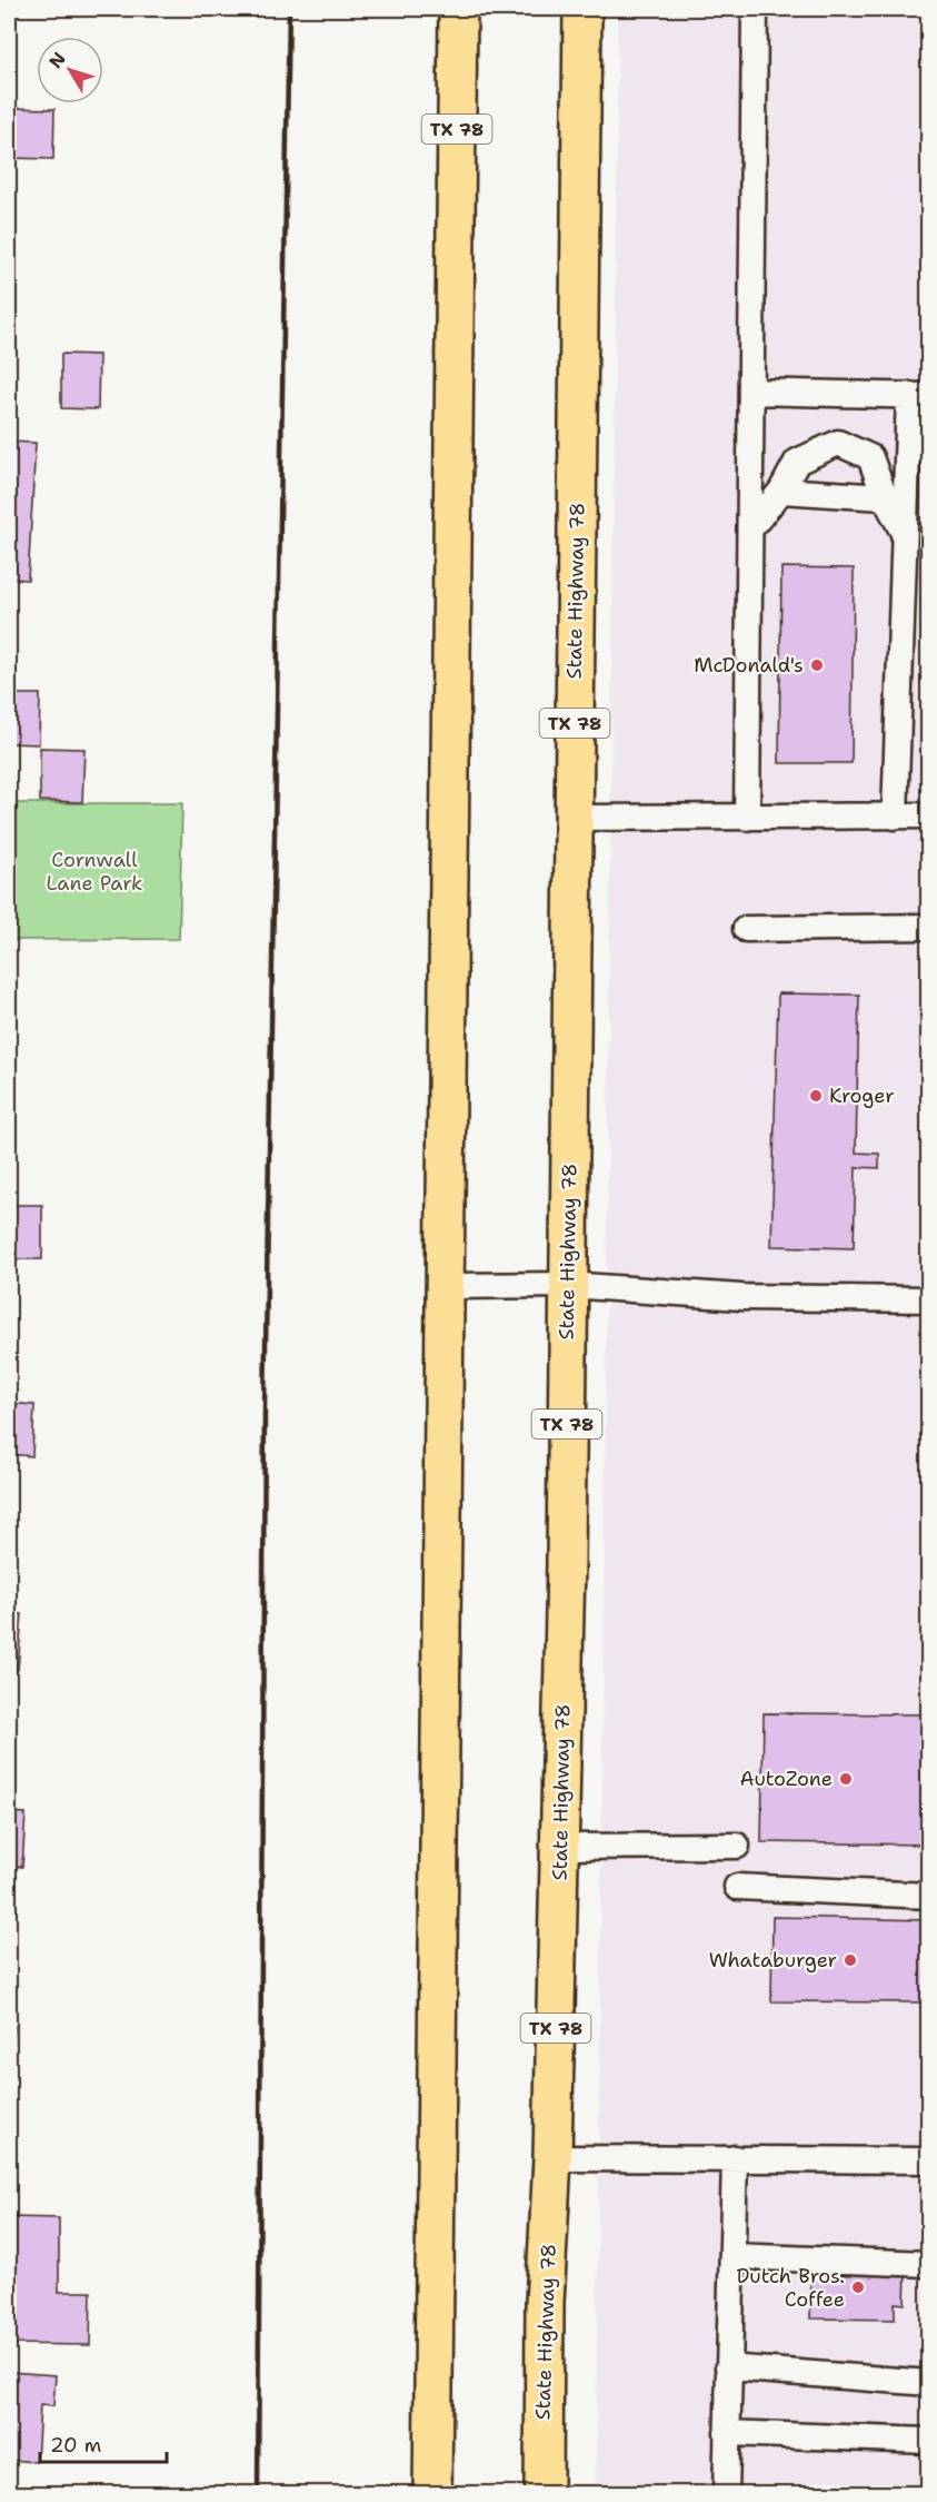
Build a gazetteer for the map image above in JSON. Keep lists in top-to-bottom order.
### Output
{
  "streets": {
    "main road": ["TX 78", "State Highway 78"]
  },
  "parks": ["Cornwall Lane Park"],
  "places": [
    "McDonald's",
    "Kroger",
    "AutoZone",
    "Whataburger",
    "Dutch Bros. Coffee"
  ],
  "scale_bar": "20 m",
  "north": "top left"
}
